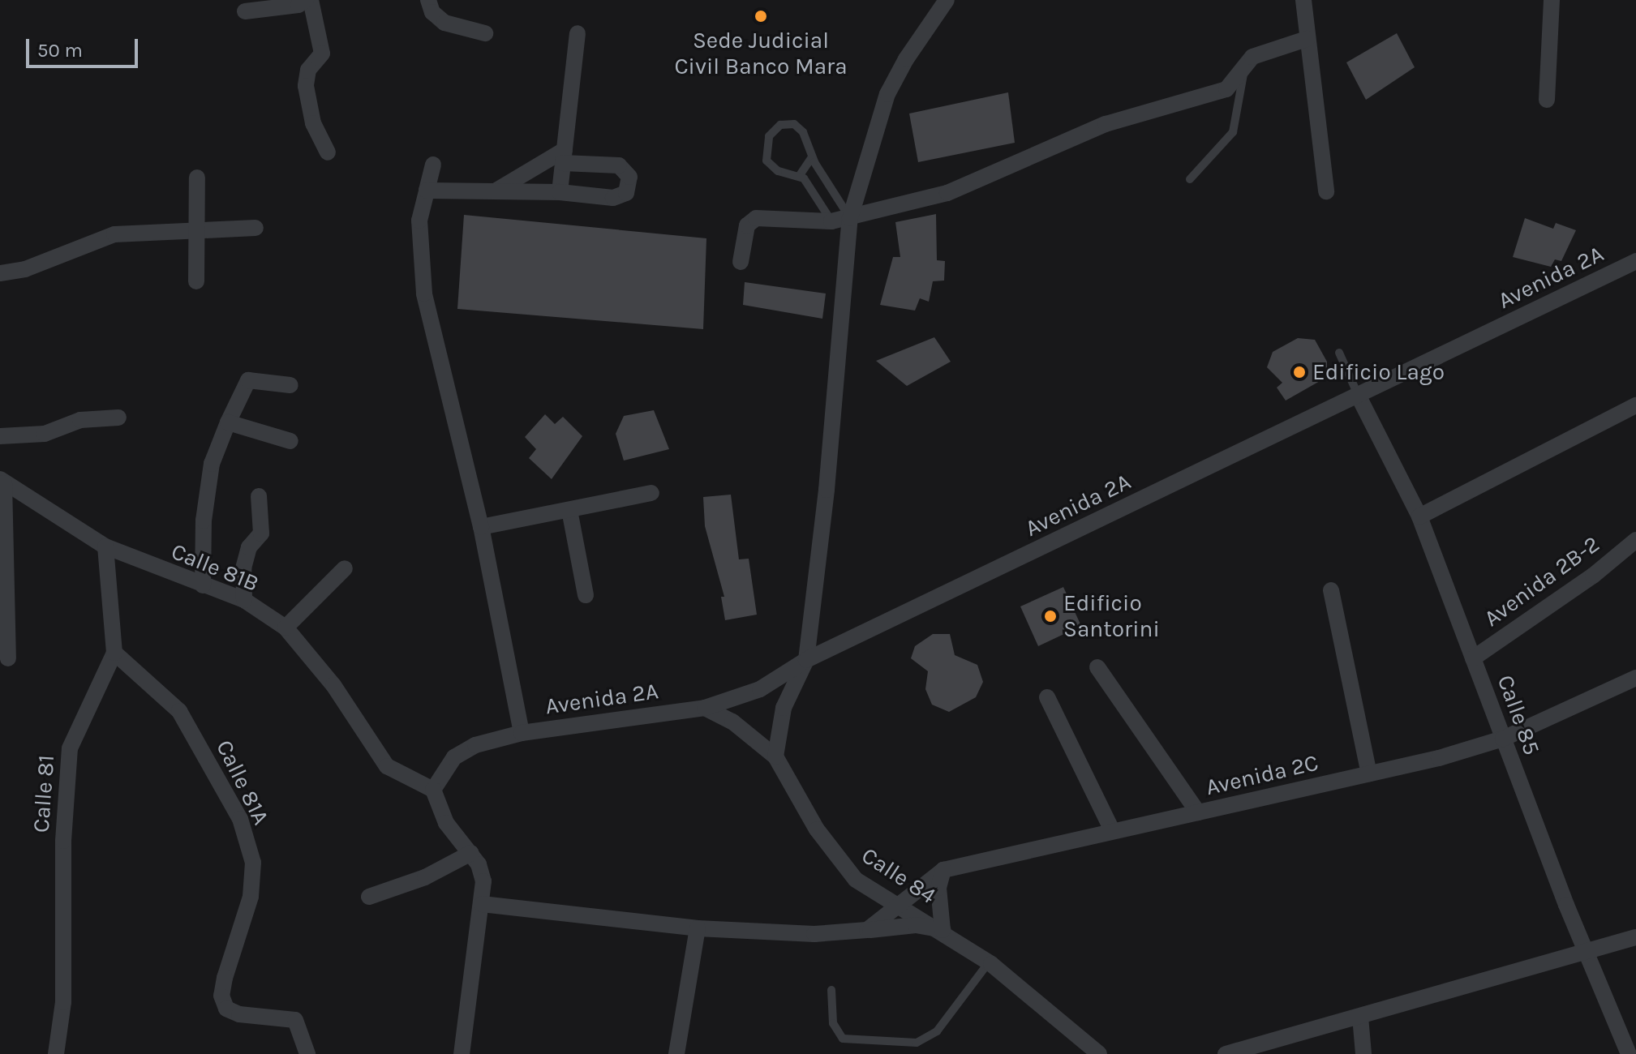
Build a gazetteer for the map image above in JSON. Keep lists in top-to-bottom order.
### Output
{
  "streets": {
    "street": [
      "Avenida 2A",
      "Calle 81B",
      "Avenida 2B-2",
      "Calle 85",
      "Avenida 2C",
      "Calle 81A",
      "Calle 81",
      "Calle 84"
    ]
  },
  "crossings": [
    ["Avenida 2A", "Calle 81B"],
    ["Avenida 2A", "Calle 85"],
    ["Avenida 2A", "Calle 84"],
    ["Calle 81B", "Calle 81"],
    ["Avenida 2B-2", "Calle 85"],
    ["Calle 85", "Avenida 2C"],
    ["Avenida 2C", "Calle 84"],
    ["Calle 81A", "Calle 81"]
  ],
  "places": ["Sede Judicial Civil Banco Mara", "Edificio Lago", "Edificio Santorini"],
  "scale_bar": "50 m"
}
